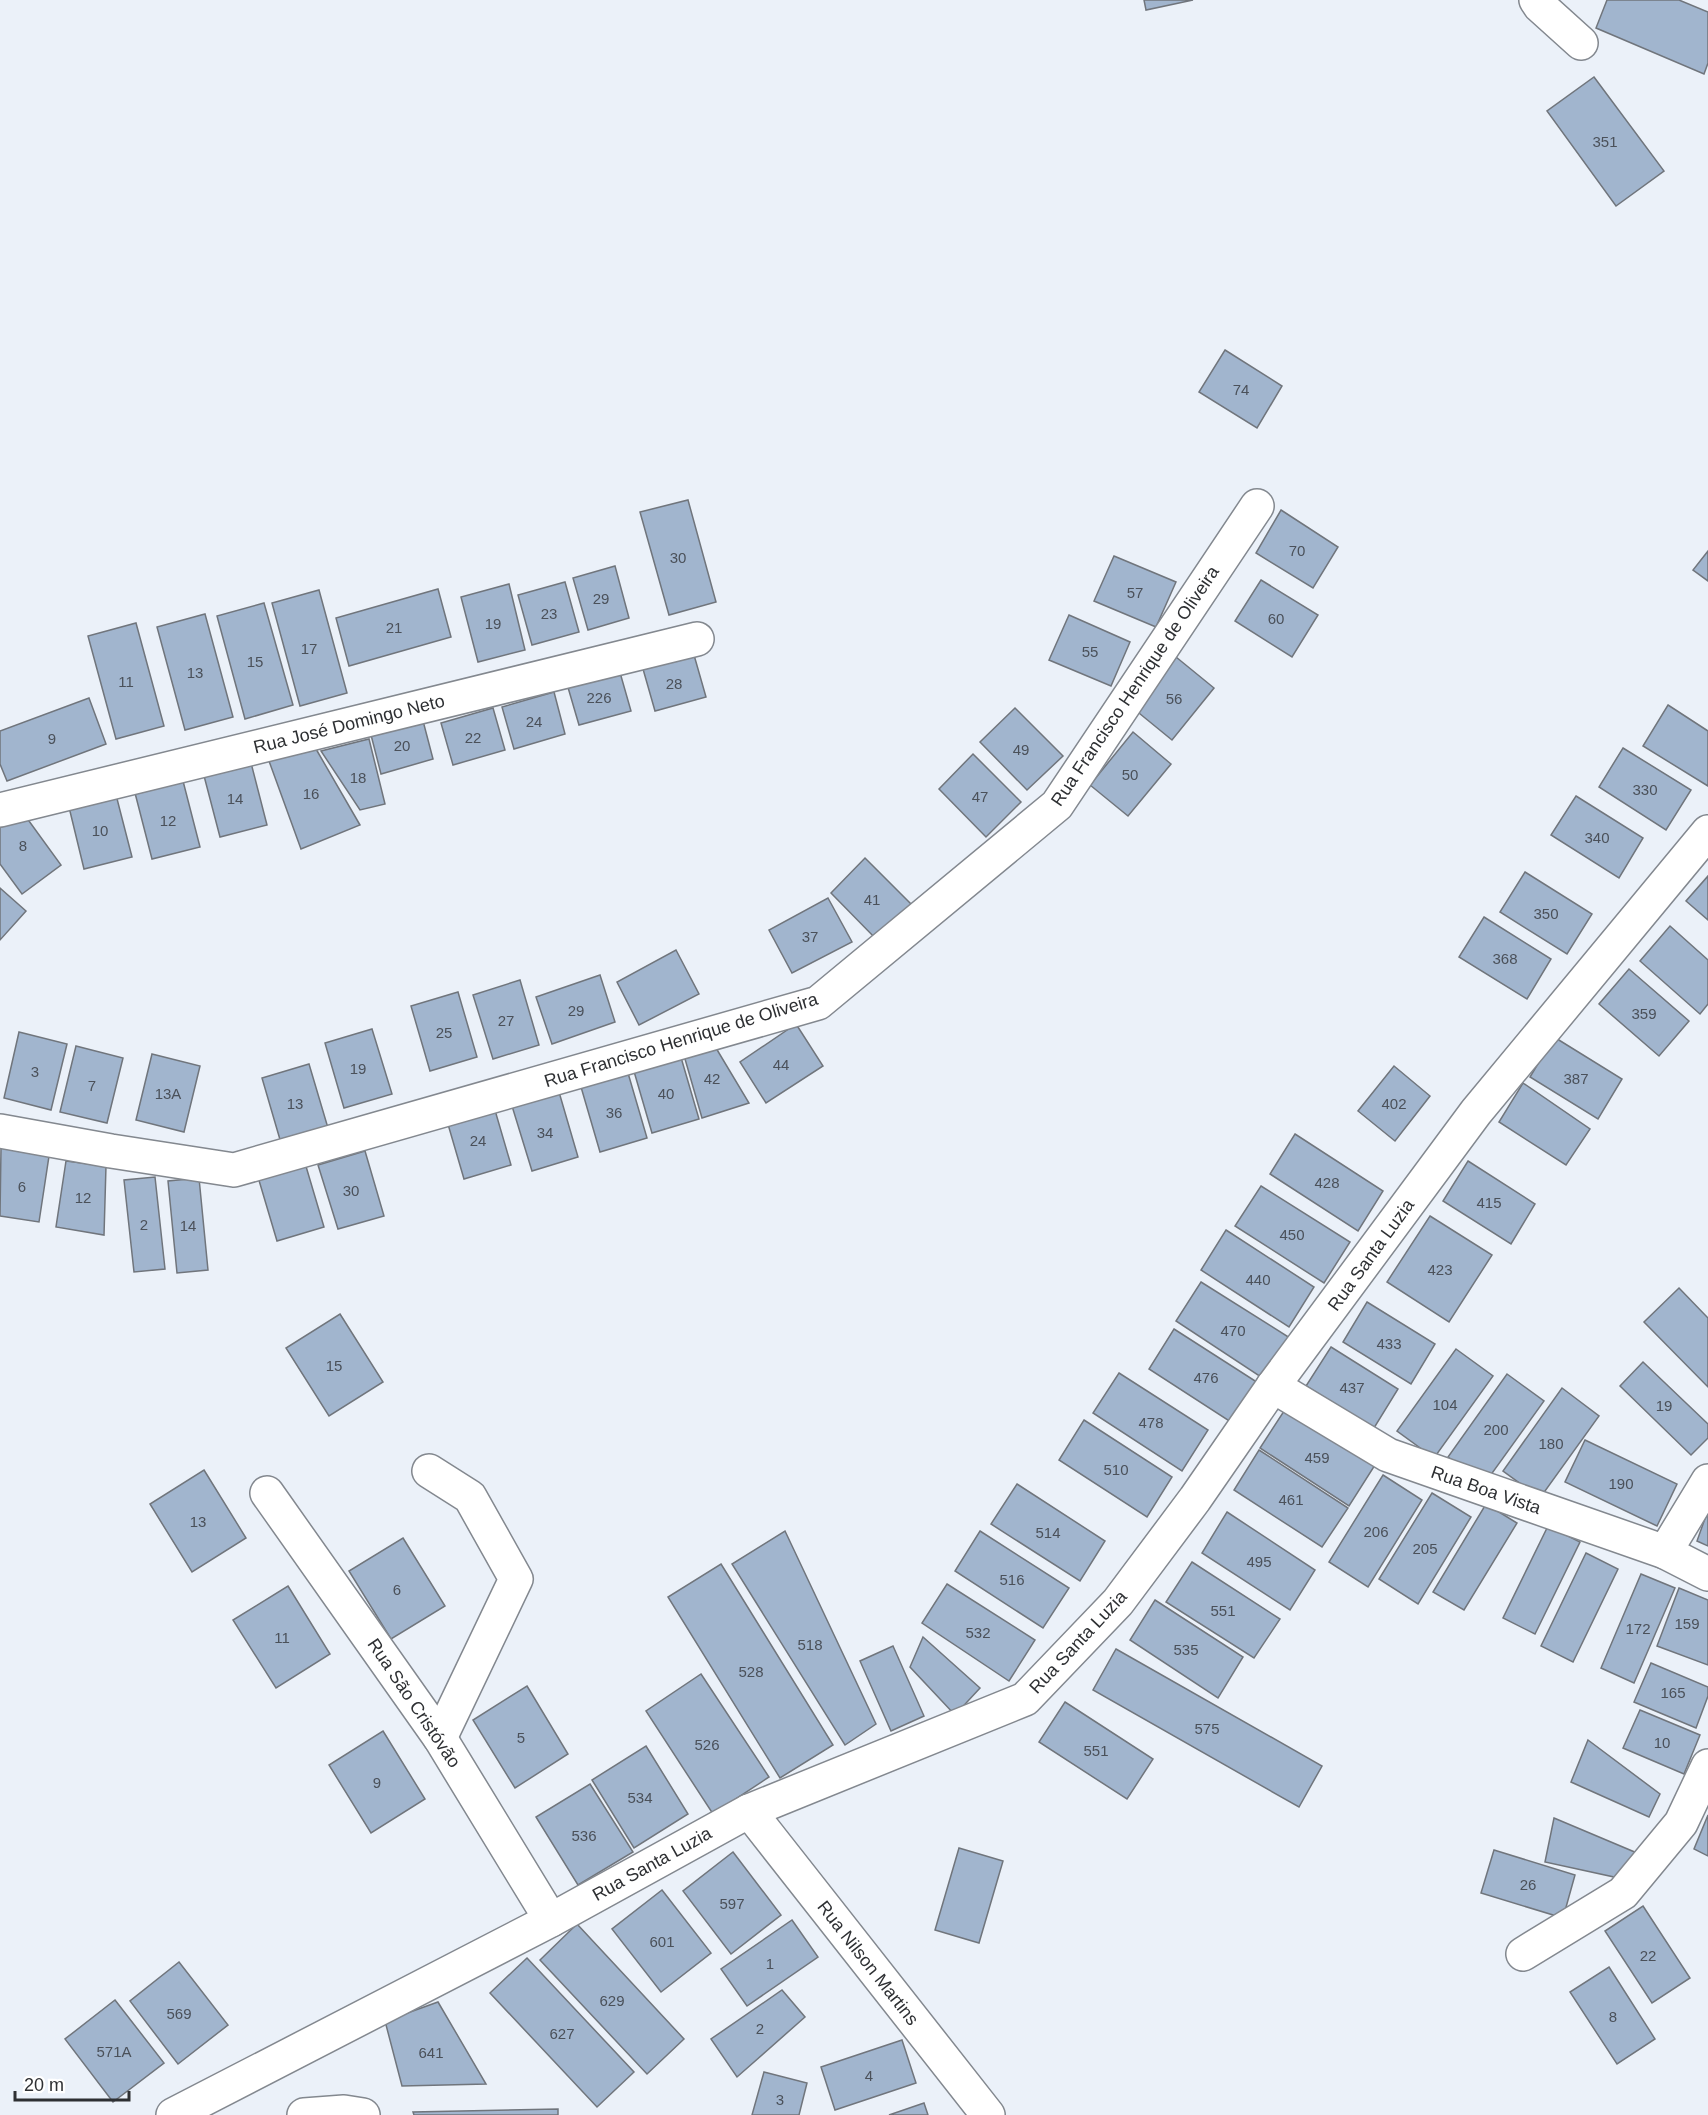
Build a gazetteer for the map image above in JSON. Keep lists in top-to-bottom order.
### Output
{
  "streets": {
    "street": [
      "Rua Francisco Henrique de Oliveira",
      "Rua José Domingo Neto",
      "Rua Santa Luzia",
      "Rua Boa Vista",
      "Rua São Cristóvão",
      "Rua Nilson Martins"
    ]
  },
  "crossings": [
    ["Rua Santa Luzia", "Rua Boa Vista"],
    ["Rua Santa Luzia", "Rua São Cristóvão"],
    ["Rua Santa Luzia", "Rua Nilson Martins"]
  ],
  "house_numbers": [
    "351",
    "74",
    "70",
    "30",
    "57",
    "29",
    "23",
    "60",
    "19",
    "21",
    "17",
    "55",
    "15",
    "13",
    "11",
    "28",
    "226",
    "56",
    "24",
    "22",
    "9",
    "20",
    "49",
    "50",
    "18",
    "330",
    "16",
    "47",
    "14",
    "12",
    "10",
    "340",
    "8",
    "41",
    "350",
    "37",
    "368",
    "29",
    "359",
    "27",
    "25",
    "44",
    "19",
    "3",
    "42",
    "387",
    "7",
    "13A",
    "40",
    "13",
    "402",
    "36",
    "34",
    "24",
    "428",
    "6",
    "30",
    "12",
    "415",
    "2",
    "14",
    "450",
    "423",
    "440",
    "470",
    "433",
    "15",
    "476",
    "437",
    "104",
    "19",
    "478",
    "200",
    "180",
    "459",
    "510",
    "190",
    "461",
    "13",
    "206",
    "514",
    "205",
    "495",
    "516",
    "6",
    "551",
    "159",
    "172",
    "532",
    "11",
    "518",
    "535",
    "528",
    "165",
    "575",
    "5",
    "10",
    "526",
    "551",
    "9",
    "534",
    "536",
    "26",
    "597",
    "601",
    "22",
    "1",
    "629",
    "569",
    "8",
    "2",
    "627",
    "571A",
    "641",
    "4",
    "3"
  ],
  "scale_bar": "20 m"
}
